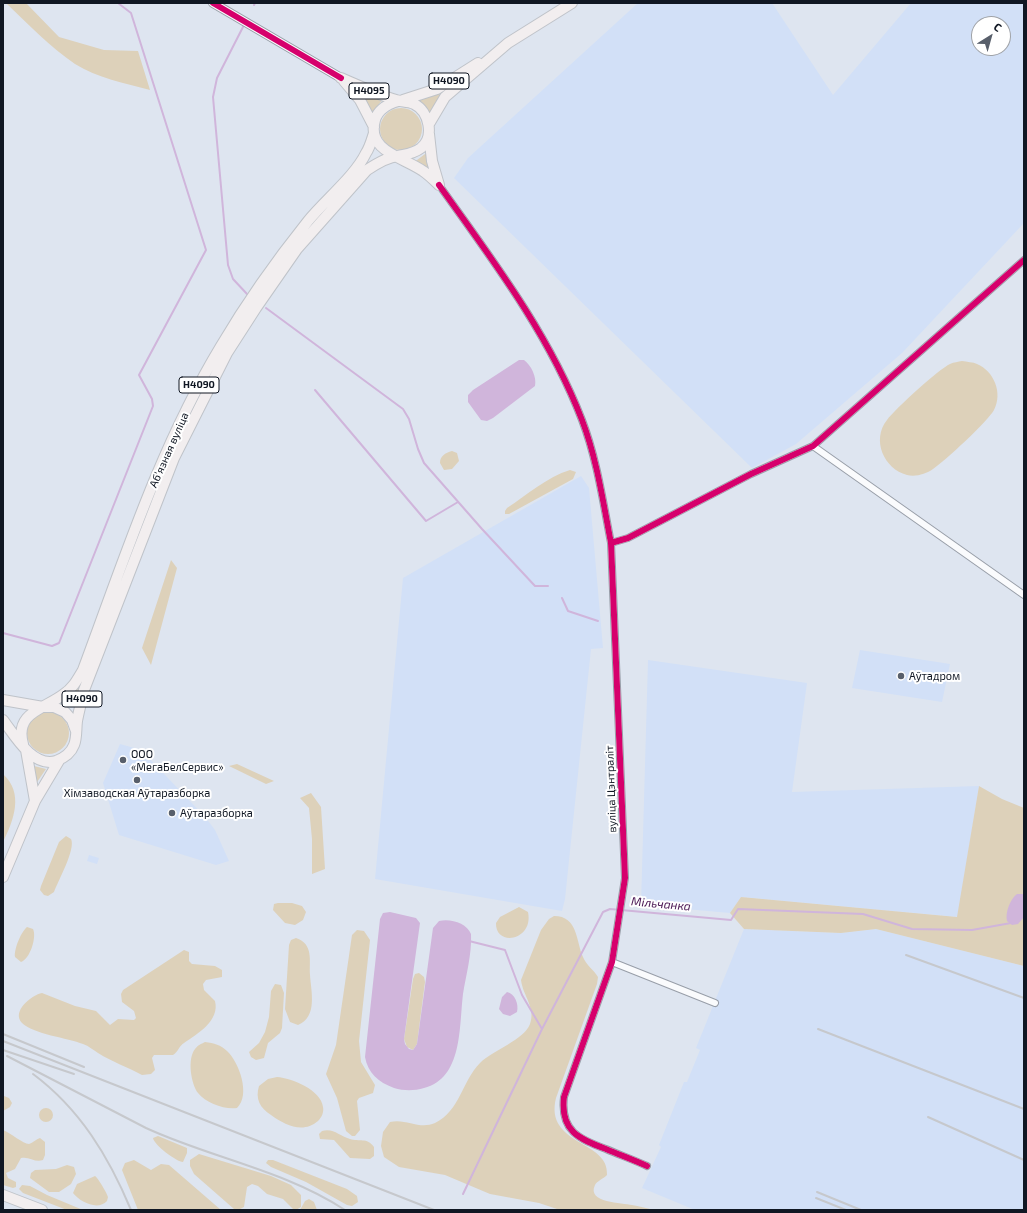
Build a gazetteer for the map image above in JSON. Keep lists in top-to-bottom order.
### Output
{
  "streets": {
    "main road": ["Н4090", "Н4095", "Абʼязная вуліца"],
    "street": ["вуліца Цэнтраліт"]
  },
  "crossings": [
    ["Н4090", "Н4095"],
    ["Н4090", "Абʼязная вуліца"],
    ["Н4095", "Абʼязная вуліца"]
  ],
  "water": ["Мільчанка"],
  "places": [
    "Аўтадром",
    "ООО «МегаБелСервис»",
    "Хімзаводская Аўтаразборка",
    "Аўтаразборка"
  ],
  "north": "top right"
}
